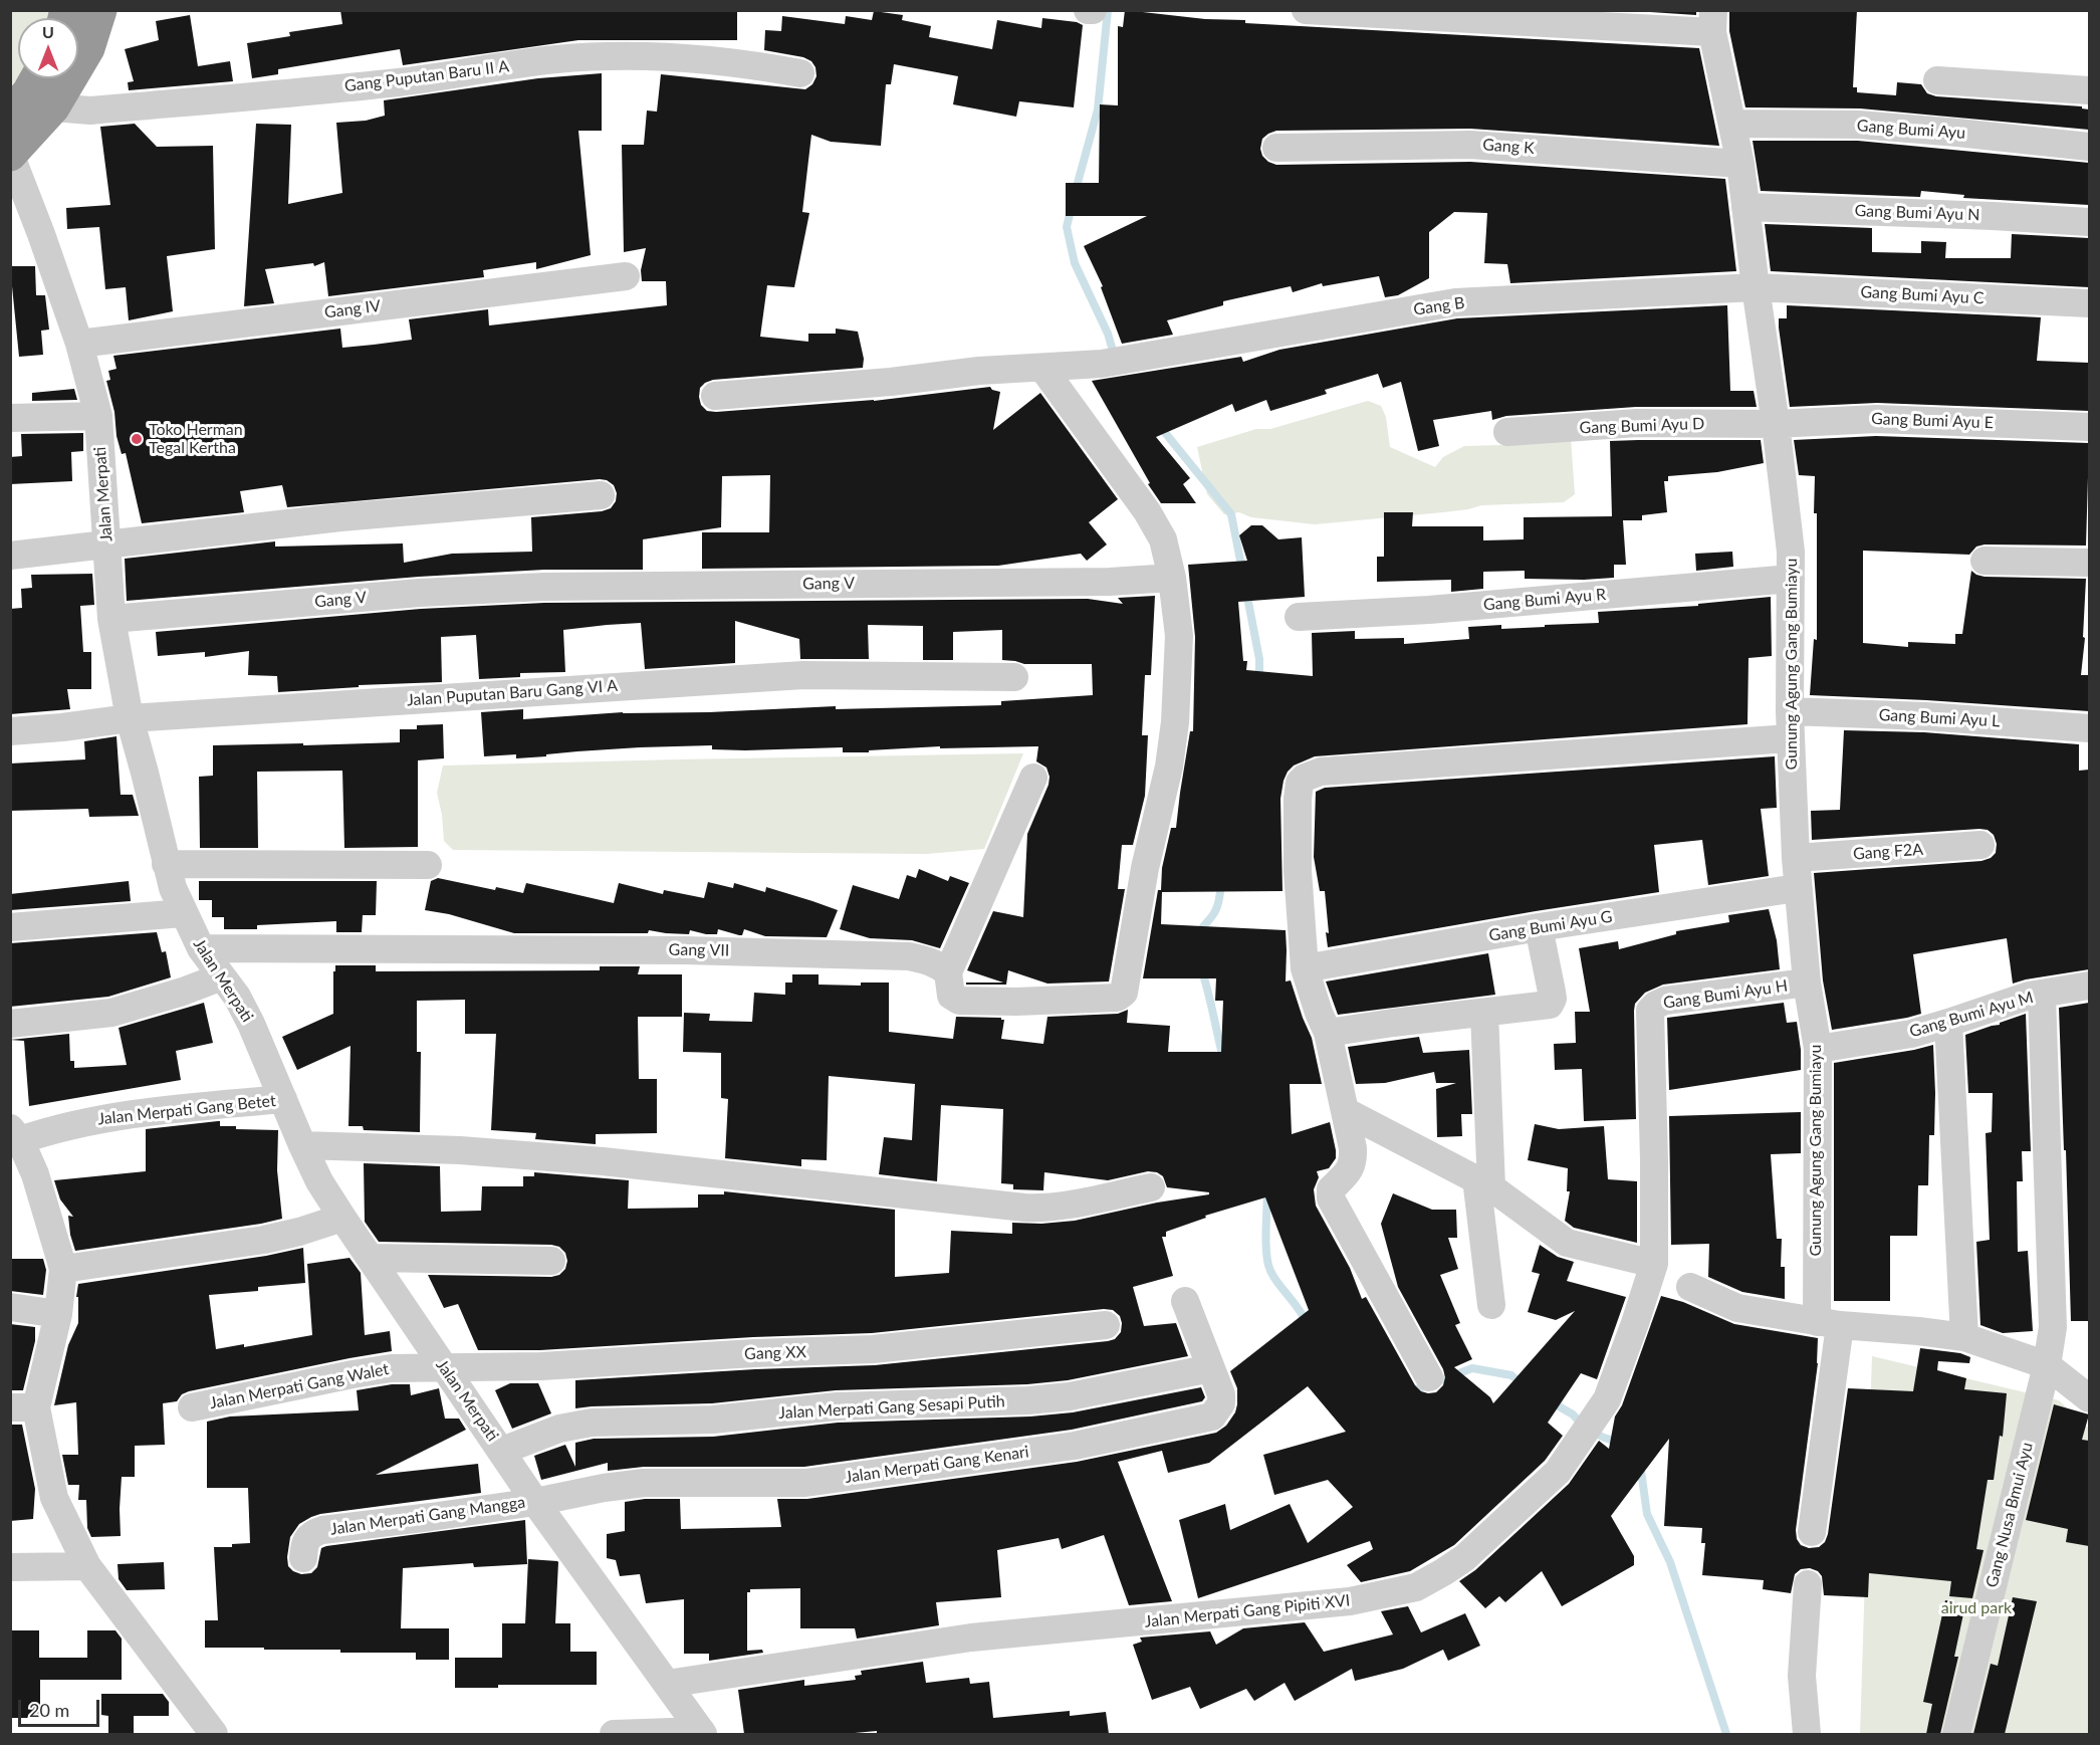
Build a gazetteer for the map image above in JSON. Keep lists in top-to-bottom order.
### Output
{
  "streets": {
    "street": [
      "Gang Puputan Baru II A",
      "Gang Bumi Ayu",
      "Gang K",
      "Gang Bumi Ayu N",
      "Gang Bumi Ayu C",
      "Gang B",
      "Gang IV",
      "Gang Bumi Ayu E",
      "Gang Bumi Ayu D",
      "Jalan Merpati",
      "Gang V",
      "Gang Bumi Ayu R",
      "Gunung Agung Gang Bumiayu",
      "Jalan Puputan Baru Gang VI A",
      "Gang Bumi Ayu L",
      "Gang F2A",
      "Gang Bumi Ayu G",
      "Gang VII",
      "Gang Bumi Ayu H",
      "Gang Bumi Ayu M",
      "Jalan Merpati Gang Betet",
      "Gang XX",
      "Jalan Merpati Gang Walet",
      "Jalan Merpati Gang Sesapi Putih",
      "Jalan Merpati Gang Kenari",
      "Gang Nusa Bmui Ayu",
      "Jalan Merpati Gang Mangga",
      "Jalan Merpati Gang Pipiti XVI"
    ]
  },
  "crossings": [
    ["Gang Bumi Ayu", "Gunung Agung Gang Bumiayu"],
    ["Gang K", "Gunung Agung Gang Bumiayu"],
    ["Gang Bumi Ayu N", "Gunung Agung Gang Bumiayu"],
    ["Gang Bumi Ayu C", "Gang B"],
    ["Gang Bumi Ayu C", "Gunung Agung Gang Bumiayu"],
    ["Gang B", "Gunung Agung Gang Bumiayu"],
    ["Gang IV", "Jalan Merpati"],
    ["Gang Bumi Ayu E", "Gang Bumi Ayu D"],
    ["Gang Bumi Ayu E", "Gunung Agung Gang Bumiayu"],
    ["Gang Bumi Ayu D", "Gunung Agung Gang Bumiayu"],
    ["Jalan Merpati", "Gang V"],
    ["Jalan Merpati", "Jalan Puputan Baru Gang VI A"],
    ["Jalan Merpati", "Gang VII"],
    ["Jalan Merpati", "Jalan Merpati Gang Betet"],
    ["Jalan Merpati", "Gang XX"],
    ["Jalan Merpati", "Jalan Merpati Gang Walet"],
    ["Jalan Merpati", "Jalan Merpati Gang Sesapi Putih"],
    ["Jalan Merpati", "Jalan Merpati Gang Kenari"],
    ["Jalan Merpati", "Jalan Merpati Gang Mangga"],
    ["Jalan Merpati", "Jalan Merpati Gang Pipiti XVI"],
    ["Gang Bumi Ayu R", "Gunung Agung Gang Bumiayu"],
    ["Gunung Agung Gang Bumiayu", "Gang Bumi Ayu L"],
    ["Gunung Agung Gang Bumiayu", "Gang F2A"],
    ["Gunung Agung Gang Bumiayu", "Gang Bumi Ayu G"],
    ["Gunung Agung Gang Bumiayu", "Gang Bumi Ayu H"],
    ["Gunung Agung Gang Bumiayu", "Gang Bumi Ayu M"],
    ["Gang Bumi Ayu L", "Gang Bumi Ayu G"],
    ["Gang Bumi Ayu H", "Jalan Merpati Gang Pipiti XVI"],
    ["Gang Bumi Ayu M", "Gang Nusa Bmui Ayu"],
    ["Gang XX", "Jalan Merpati Gang Walet"],
    ["Jalan Merpati Gang Sesapi Putih", "Jalan Merpati Gang Kenari"],
    ["Jalan Merpati Gang Kenari", "Jalan Merpati Gang Mangga"]
  ],
  "parks": ["airud park"],
  "places": ["Toko Herman Tegal Kertha"],
  "scale_bar": "20 m",
  "north": "top"
}
